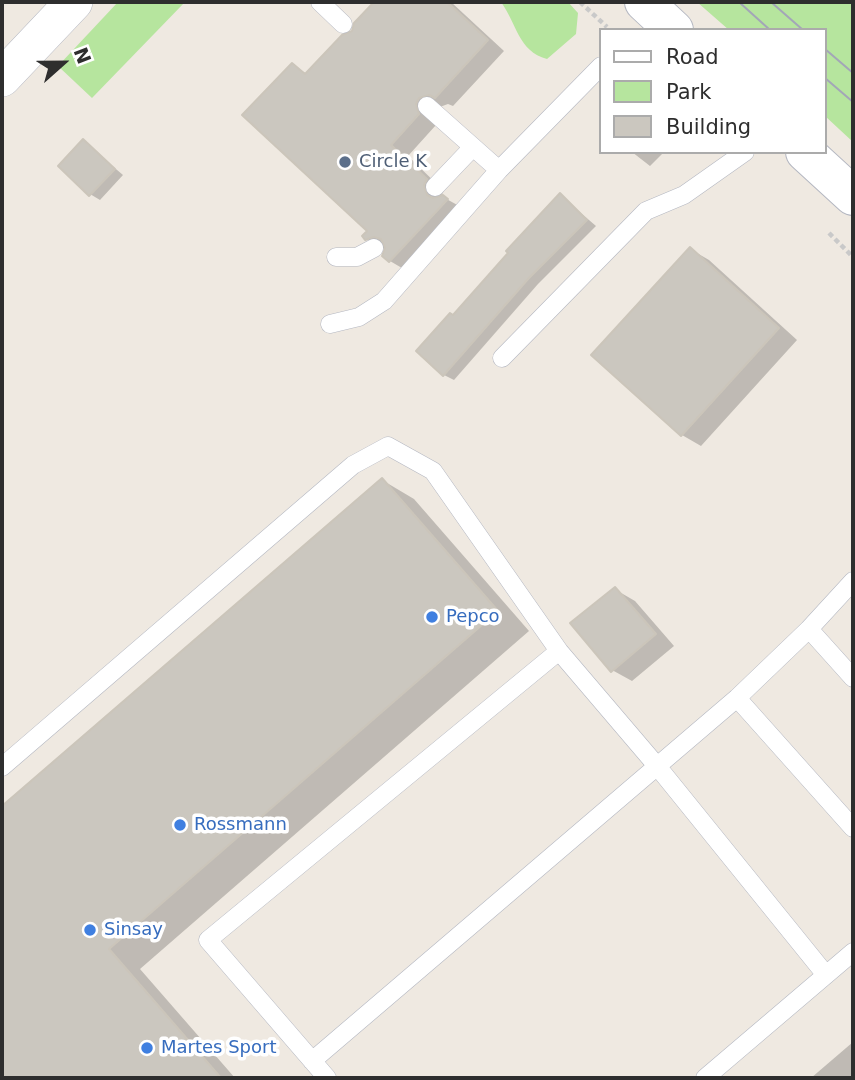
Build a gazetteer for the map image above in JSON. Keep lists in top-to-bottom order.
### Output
{
  "places": [
    "Circle K",
    "Pepco",
    "Rossmann",
    "Sinsay",
    "Martes Sport"
  ],
  "legend": ["Road", "Park", "Building"],
  "north": "right"
}
